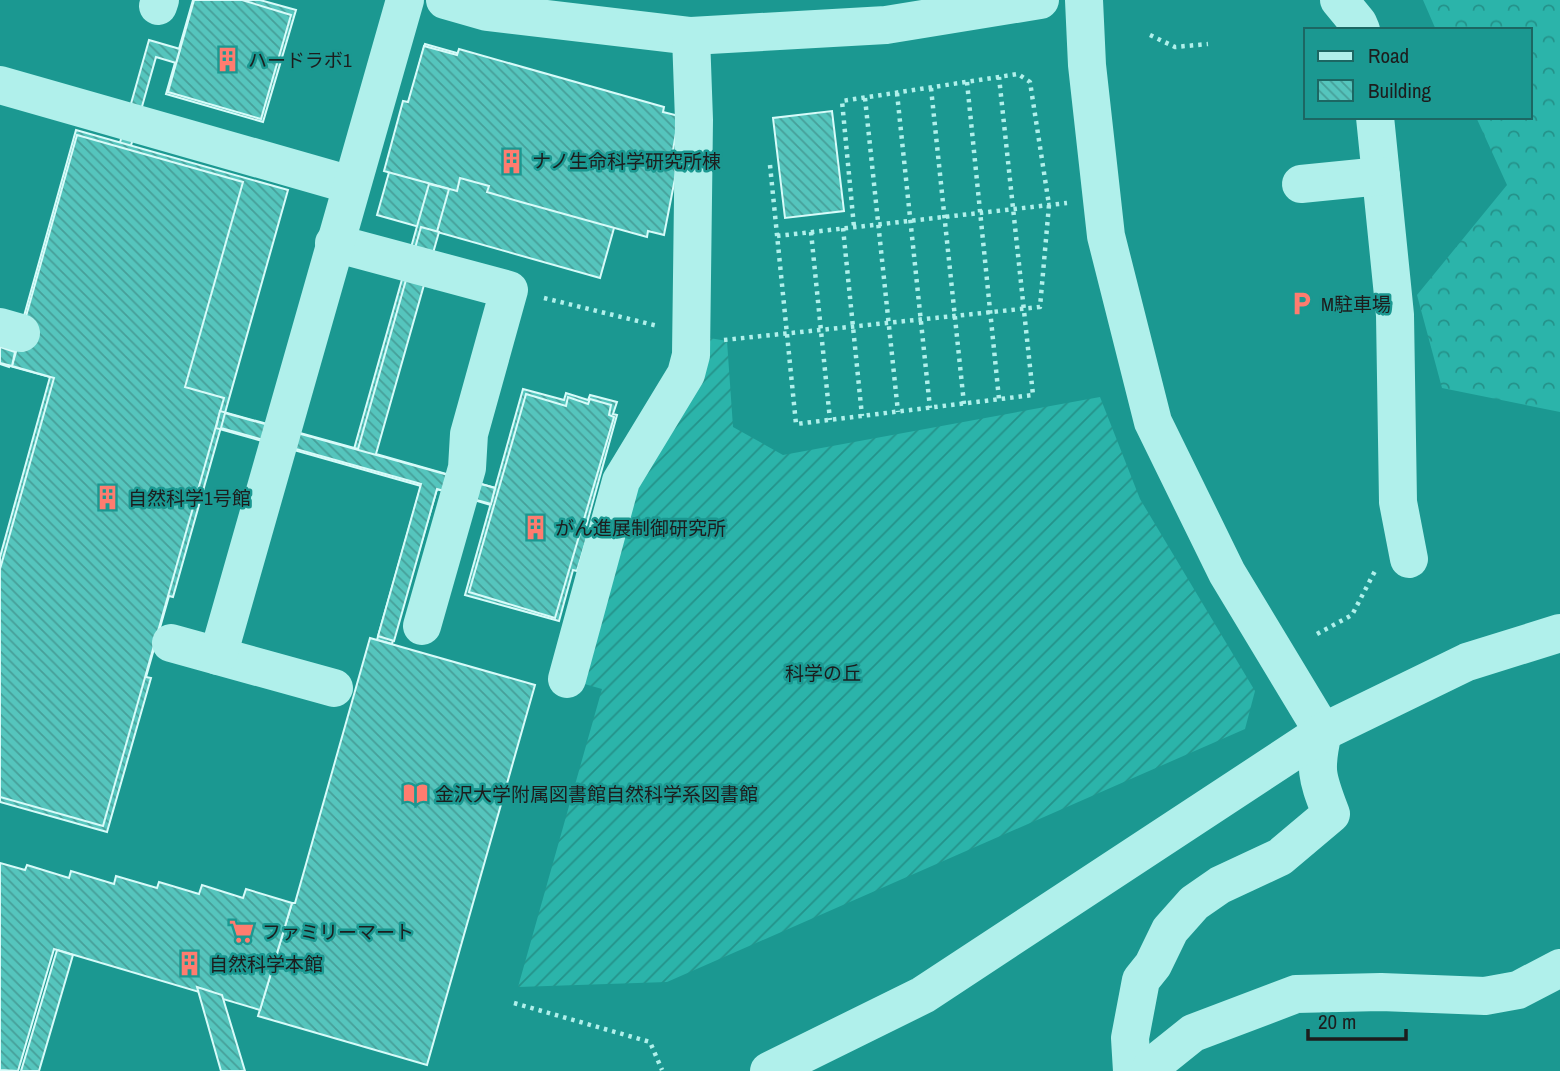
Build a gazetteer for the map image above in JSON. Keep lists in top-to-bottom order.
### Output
{
  "parks": ["科学の丘"],
  "places": {
    "building": [
      "ハードラボ1",
      "ナノ生命科学研究所棟",
      "自然科学1号館",
      "がん進展制御研究所",
      "自然科学本館"
    ],
    "parking": ["M駐車場"],
    "library": ["金沢大学附属図書館自然科学系図書館"],
    "supermarket": ["ファミリーマート"]
  },
  "legend": ["Road", "Building"],
  "scale_bar": "20 m"
}
